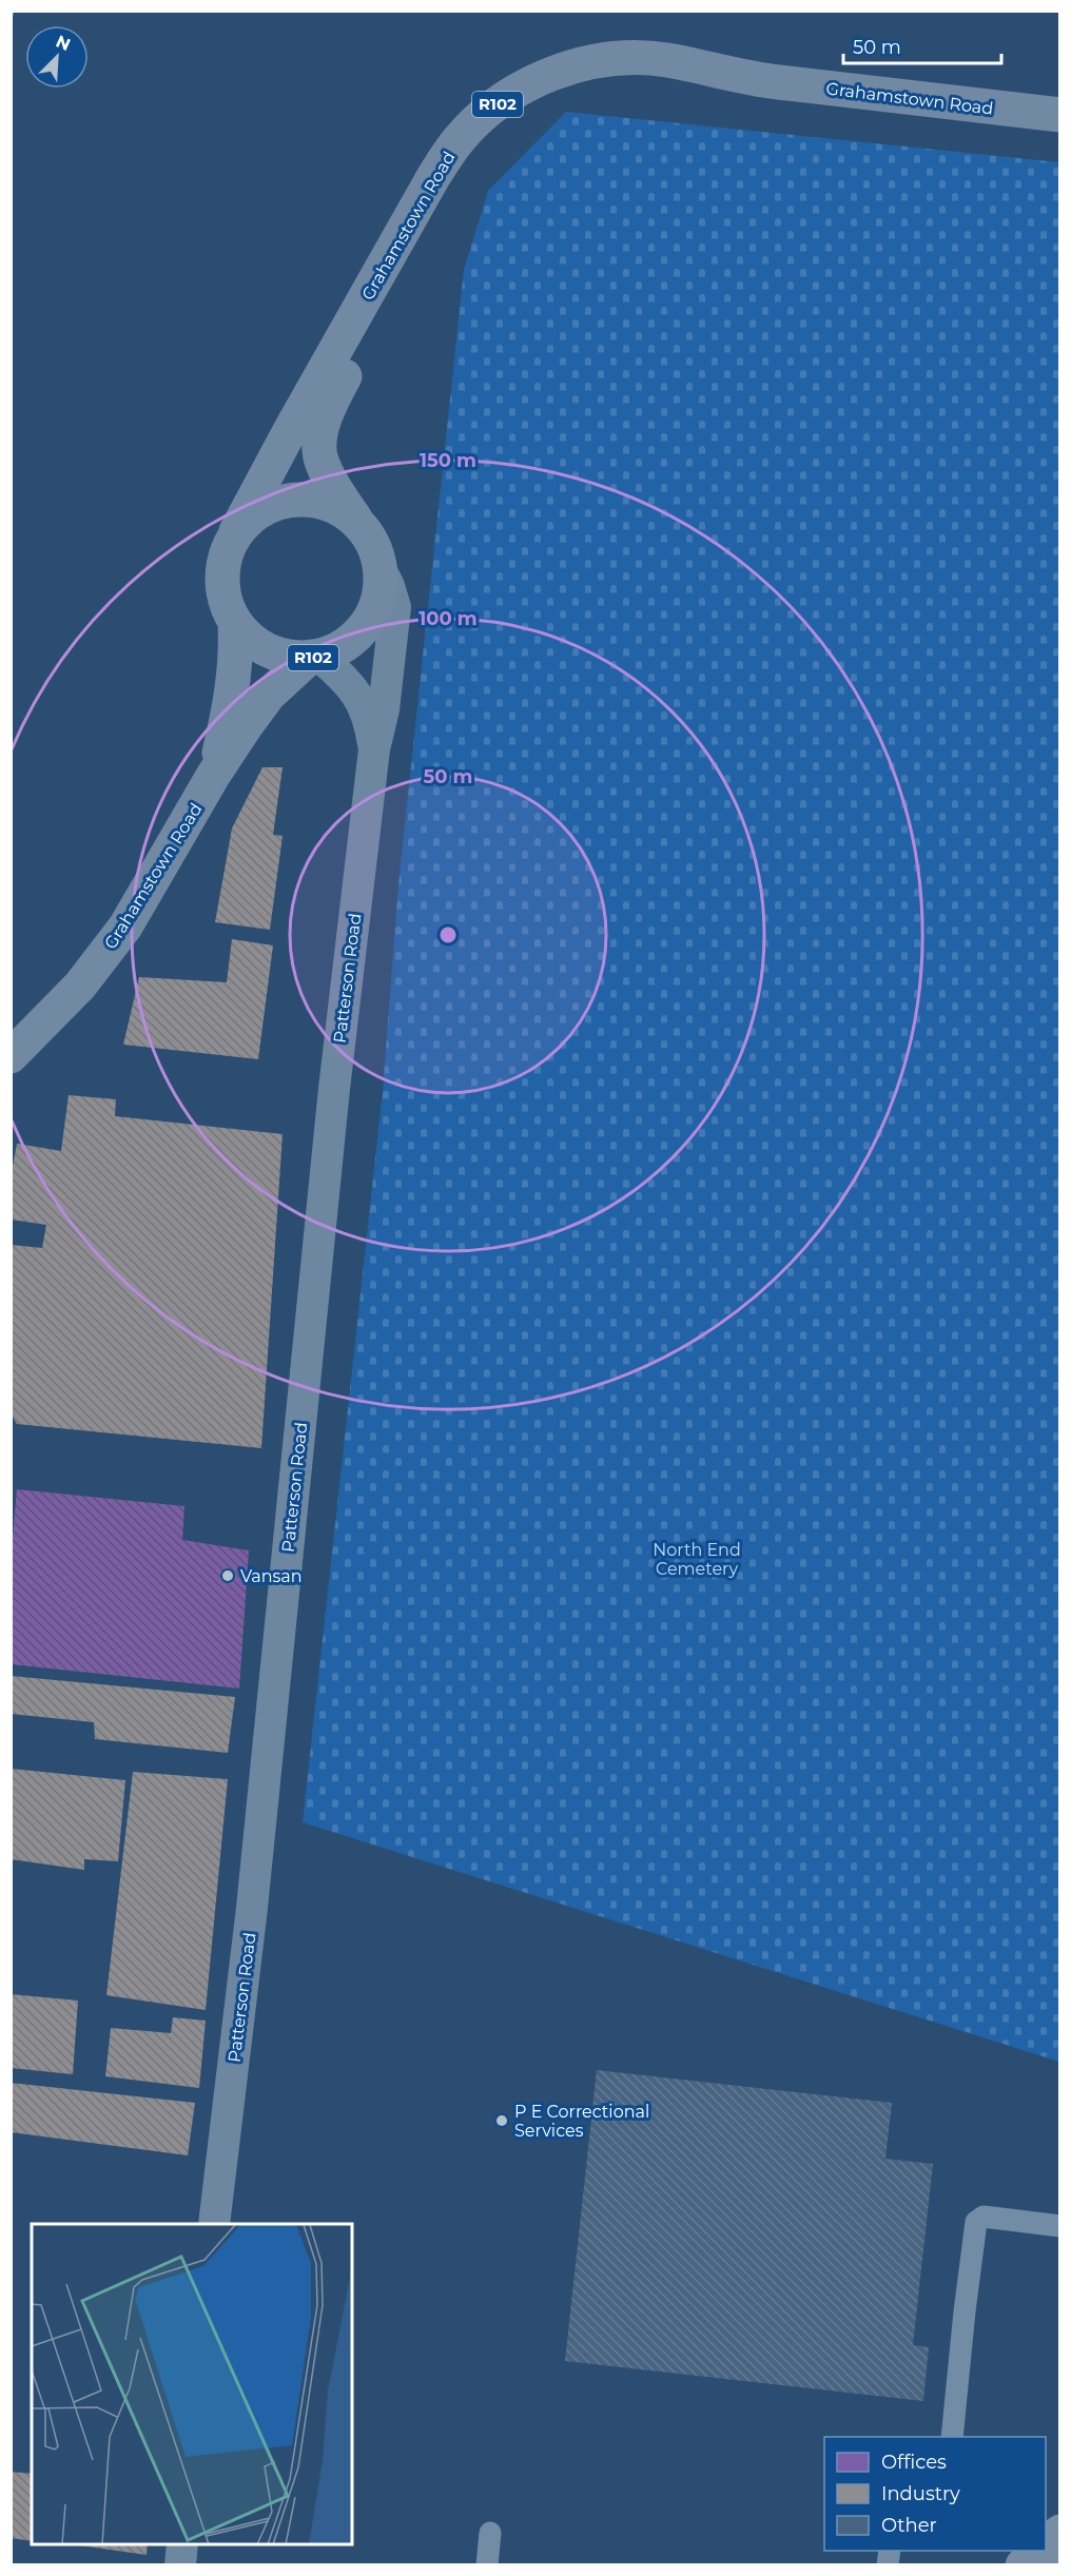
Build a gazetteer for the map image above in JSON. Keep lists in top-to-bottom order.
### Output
{
  "streets": {
    "main road": ["Grahamstown Road", "R102"],
    "street": ["Patterson Road"]
  },
  "crossings": [
    ["Grahamstown Road", "Patterson Road"]
  ],
  "parks": ["North End Cemetery"],
  "places": ["Vansan", "P E Correctional Services"],
  "legend": ["Offices", "Industry", "Other"],
  "scale_bar": "50 m",
  "north": "top right",
  "rings": ["150 m", "100 m", "50 m"]
}
